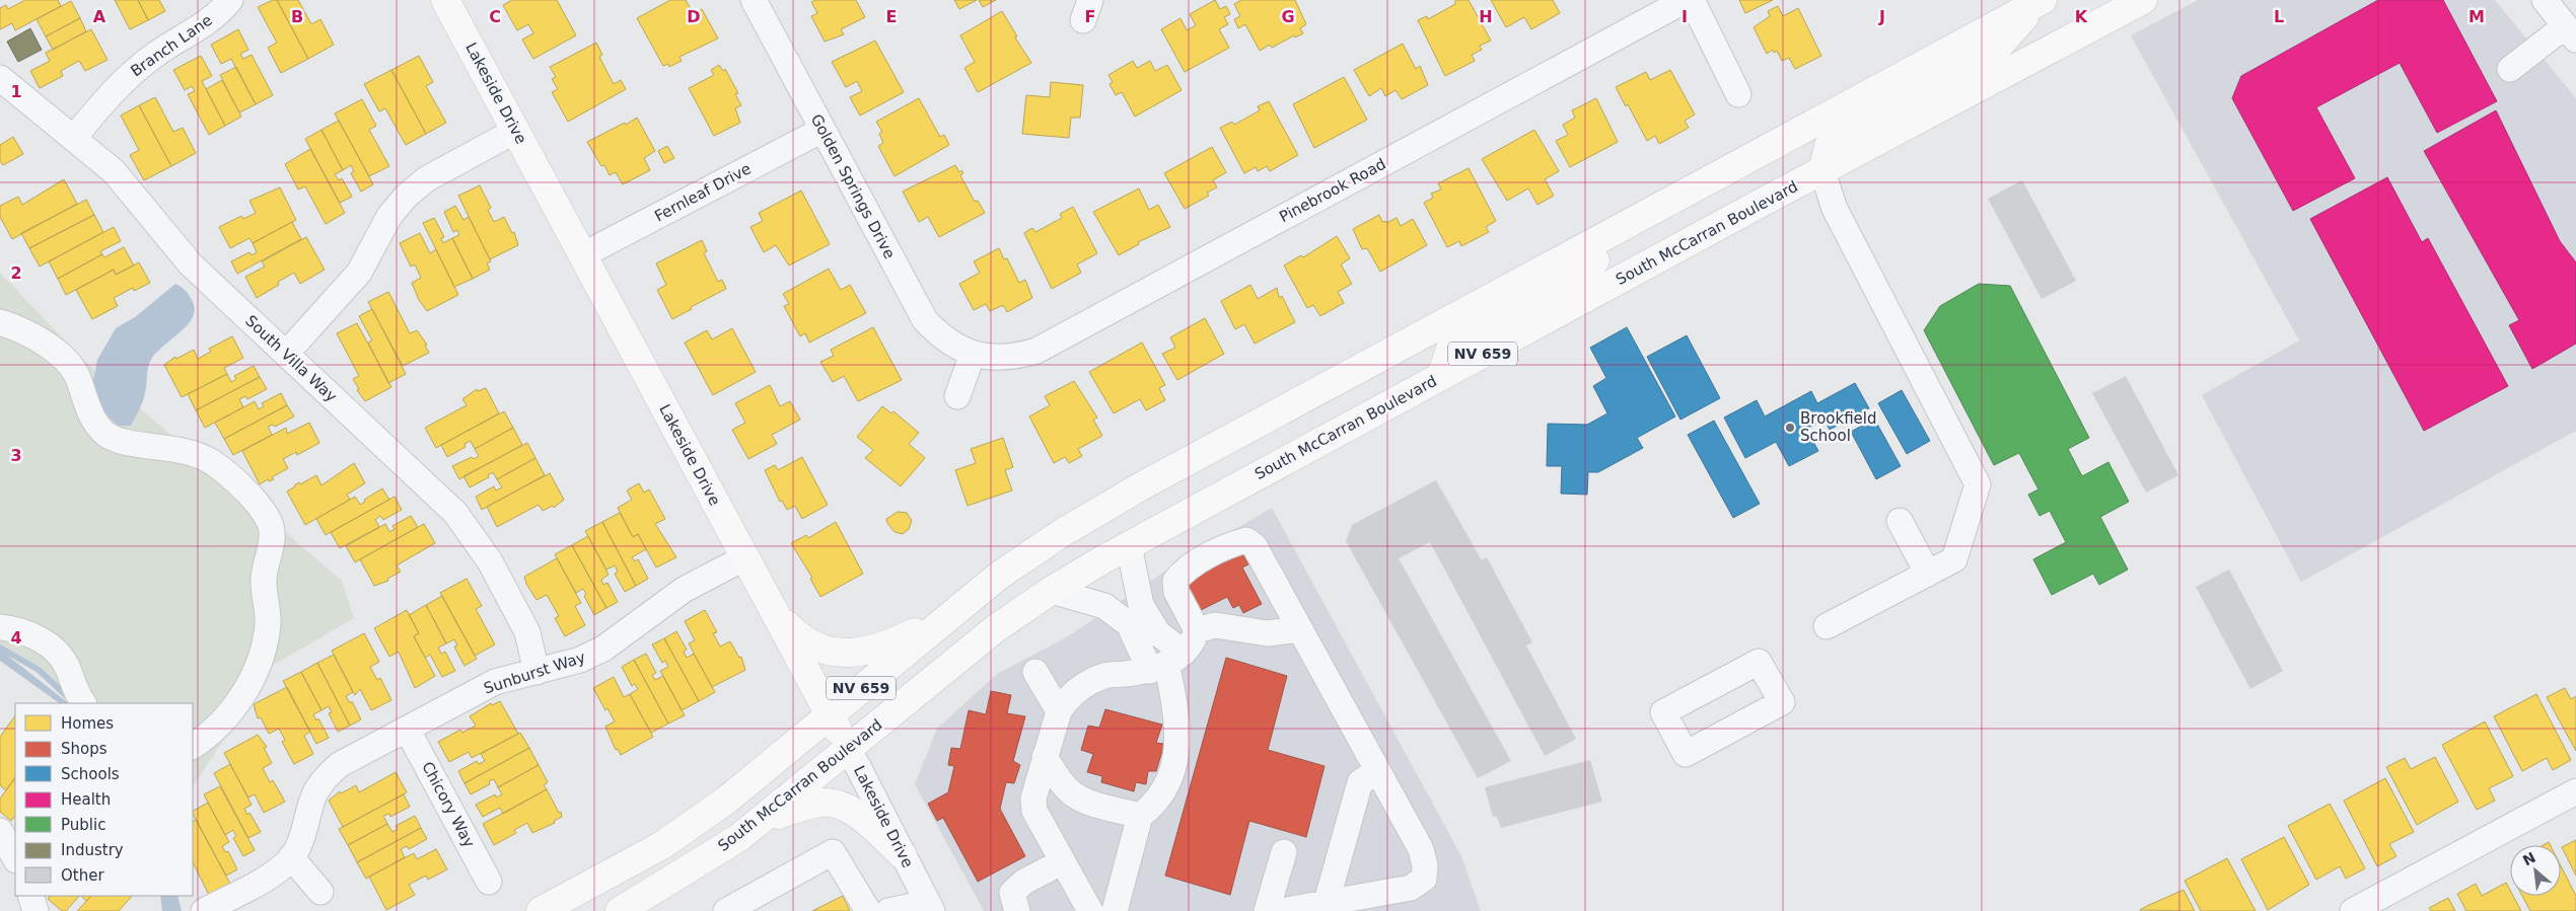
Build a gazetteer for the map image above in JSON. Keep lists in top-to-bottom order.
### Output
{
  "streets": {
    "main road": ["Lakeside Drive", "South McCarran Boulevard", "NV 659"],
    "street": [
      "Branch Lane",
      "Golden Springs Drive",
      "Pinebrook Road",
      "Fernleaf Drive",
      "South Villa Way",
      "Sunburst Way",
      "Chicory Way"
    ]
  },
  "crossings": [
    ["Branch Lane", "South Villa Way"],
    ["Lakeside Drive", "Fernleaf Drive"],
    ["Lakeside Drive", "South McCarran Boulevard"],
    ["Lakeside Drive", "NV 659"],
    ["Lakeside Drive", "Sunburst Way"],
    ["Golden Springs Drive", "Pinebrook Road"],
    ["Golden Springs Drive", "Fernleaf Drive"],
    ["South Villa Way", "Sunburst Way"],
    ["Sunburst Way", "Chicory Way"]
  ],
  "places": ["Brookfield School"],
  "legend": [
    "Homes",
    "Shops",
    "Schools",
    "Health",
    "Public",
    "Industry",
    "Other"
  ],
  "north": "top left",
  "grid": {
    "columns": [
      "A",
      "B",
      "C",
      "D",
      "E",
      "F",
      "G",
      "H",
      "I",
      "J",
      "K",
      "L",
      "M"
    ],
    "rows": [
      "1",
      "2",
      "3",
      "4"
    ]
  }
}
